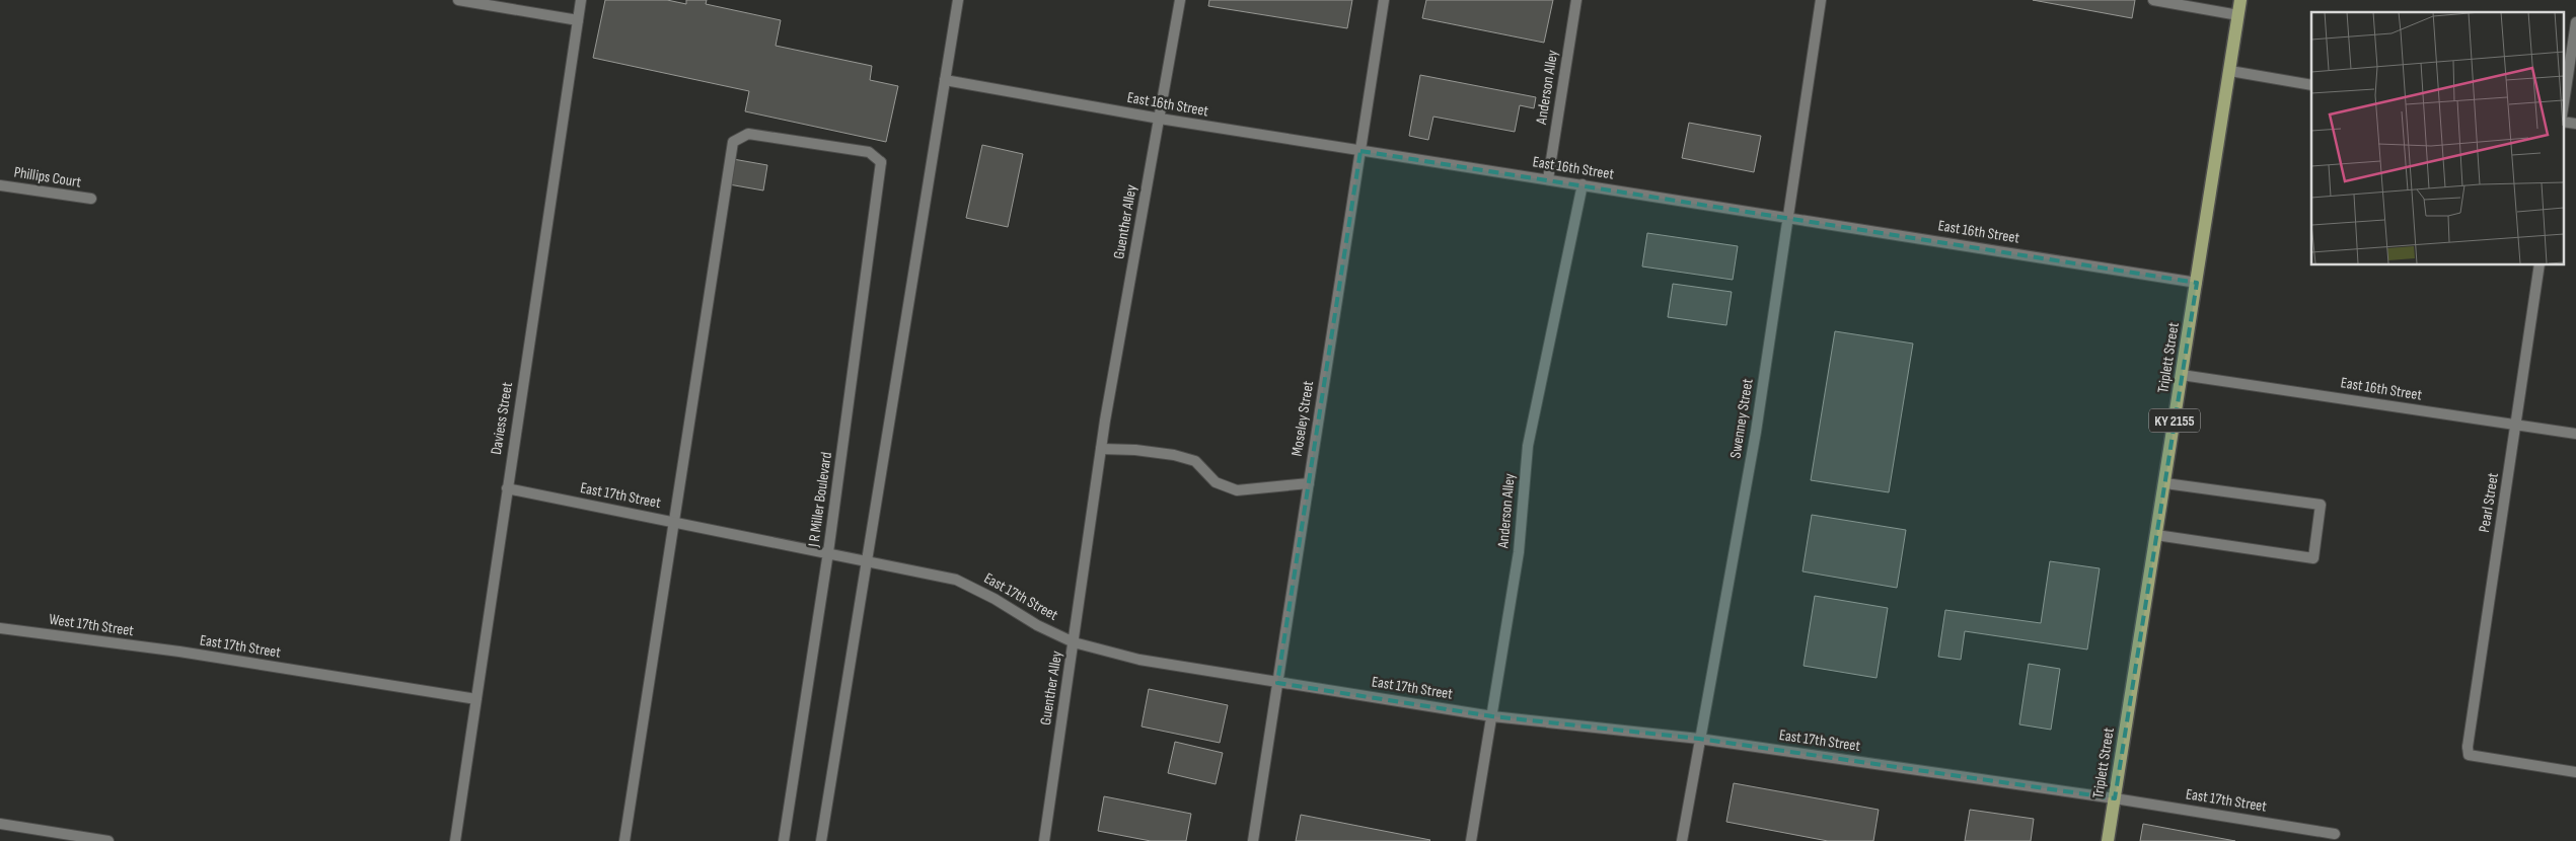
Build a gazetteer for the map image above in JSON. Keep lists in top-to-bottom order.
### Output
{
  "streets": {
    "main road": ["Triplett Street", "KY 2155"],
    "street": [
      "Anderson Alley",
      "East 16th Street",
      "Phillips Court",
      "Guenther Alley",
      "Daviess Street",
      "Moseley Street",
      "Swenney Street",
      "East 17th Street",
      "J R Miller Boulevard",
      "Pearl Street",
      "West 17th Street"
    ]
  },
  "crossings": [
    ["Anderson Alley", "East 16th Street"],
    ["Anderson Alley", "East 17th Street"],
    ["East 16th Street", "Guenther Alley"],
    ["East 16th Street", "Triplett Street"],
    ["East 16th Street", "Moseley Street"],
    ["East 16th Street", "Swenney Street"],
    ["East 16th Street", "Pearl Street"],
    ["Guenther Alley", "East 17th Street"],
    ["Triplett Street", "East 17th Street"],
    ["Daviess Street", "East 17th Street"],
    ["Moseley Street", "East 17th Street"],
    ["Swenney Street", "East 17th Street"],
    ["East 17th Street", "J R Miller Boulevard"],
    ["East 17th Street", "West 17th Street"]
  ]
}
